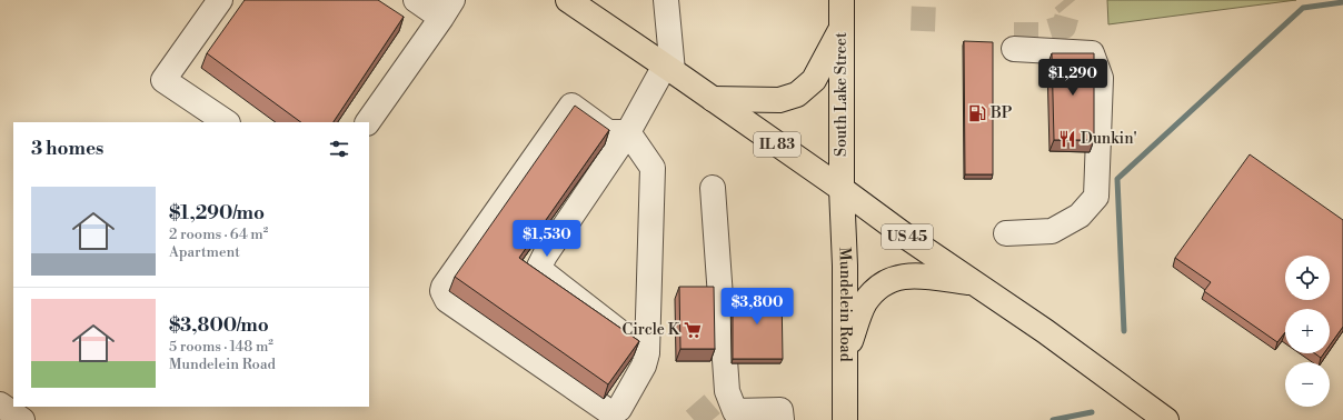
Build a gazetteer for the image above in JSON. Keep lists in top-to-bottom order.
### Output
{
  "streets": {
    "main road": [
      "South Lake Street",
      "IL 83",
      "US 45",
      "Mundelein Road"
    ]
  },
  "crossings": [
    ["South Lake Street", "IL 83"],
    ["South Lake Street", "US 45"],
    ["South Lake Street", "Mundelein Road"],
    ["IL 83", "US 45"],
    ["IL 83", "Mundelein Road"],
    ["US 45", "Mundelein Road"]
  ],
  "places": {
    "fuel station": ["BP"],
    "restaurant": ["Dunkin'"],
    "supermarket": ["Circle K"]
  },
  "page": {
    "price": ["$1,290", "$1,530", "$3,800"],
    "heading": "3 homes",
    "list": [
      {
        "name": "$1,290/mo",
        "note": "2 rooms · 64 m² · Apartment"
      },
      {
        "name": "$3,800/mo",
        "note": "5 rooms · 148 m² · Mundelein Road"
      }
    ],
    "map_buttons": ["+", "−"]
  }
}
